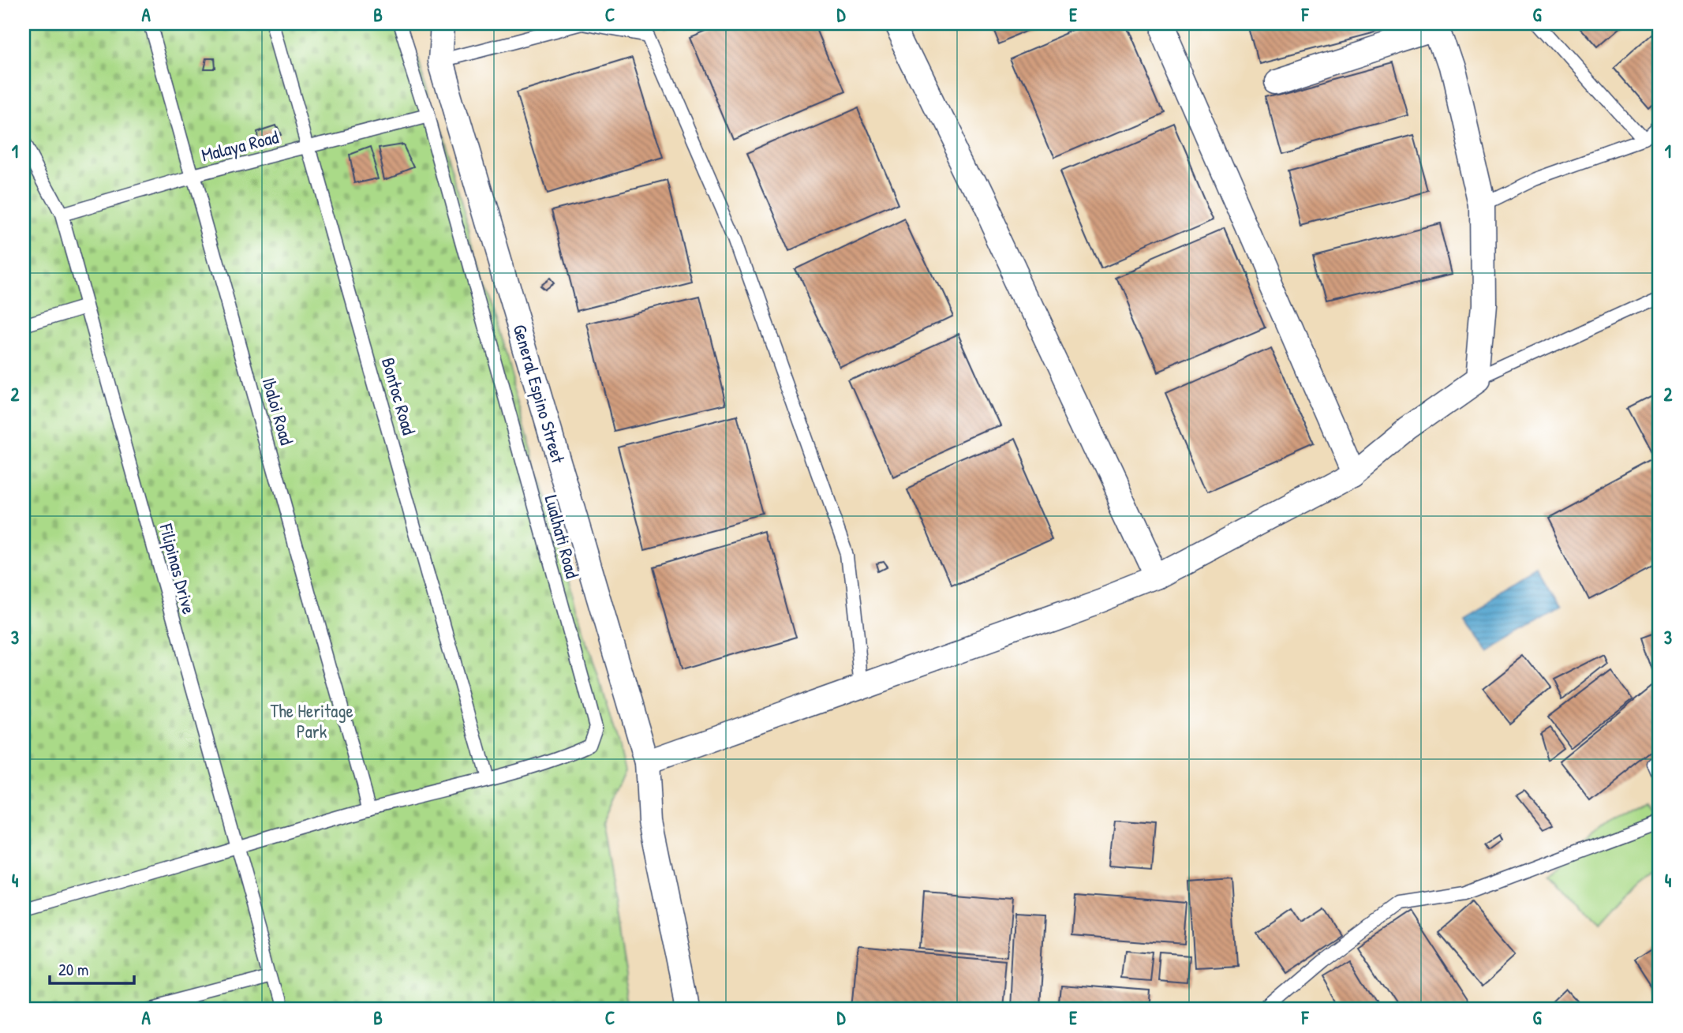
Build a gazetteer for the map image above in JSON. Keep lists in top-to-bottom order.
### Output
{
  "streets": {
    "street": ["General Espino Street"],
    "lane": [
      "Malaya Road",
      "Bontoc Road",
      "Ibaloi Road",
      "Lualhati Road",
      "Filipinas Drive"
    ]
  },
  "crossings": [
    ["Malaya Road", "Bontoc Road"],
    ["Malaya Road", "Ibaloi Road"],
    ["Malaya Road", "Lualhati Road"],
    ["Malaya Road", "Filipinas Drive"],
    ["Bontoc Road", "Lualhati Road"],
    ["Ibaloi Road", "Lualhati Road"],
    ["Lualhati Road", "Filipinas Drive"]
  ],
  "parks": ["The Heritage Park"],
  "scale_bar": "20 m",
  "grid": {
    "columns": [
      "A",
      "B",
      "C",
      "D",
      "E",
      "F",
      "G"
    ],
    "rows": [
      "1",
      "2",
      "3",
      "4"
    ]
  }
}
